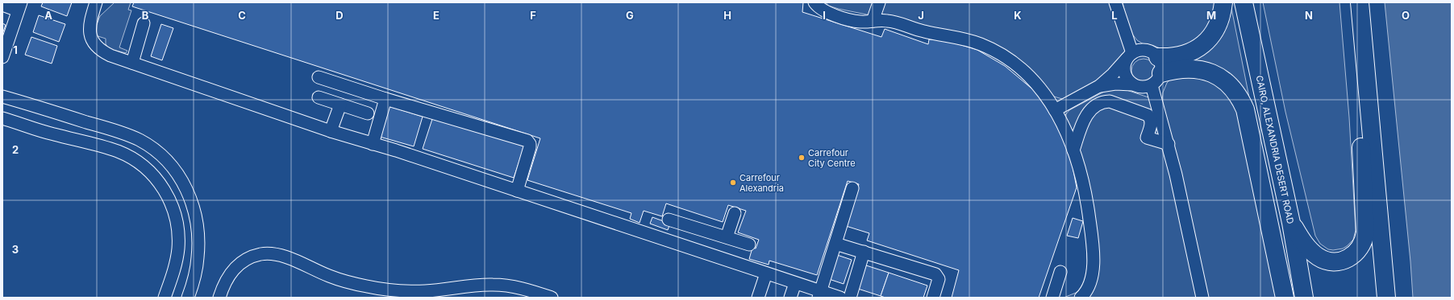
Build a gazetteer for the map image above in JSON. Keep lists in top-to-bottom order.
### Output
{
  "streets": {
    "highway": ["CAIRO, ALEXANDRIA DESERT ROAD"]
  },
  "places": ["Carrefour City Centre", "Carrefour Alexandria"],
  "grid": {
    "columns": [
      "A",
      "B",
      "C",
      "D",
      "E",
      "F",
      "G",
      "H",
      "I",
      "J",
      "K",
      "L",
      "M",
      "N",
      "O"
    ],
    "rows": ["1", "2", "3"]
  }
}
